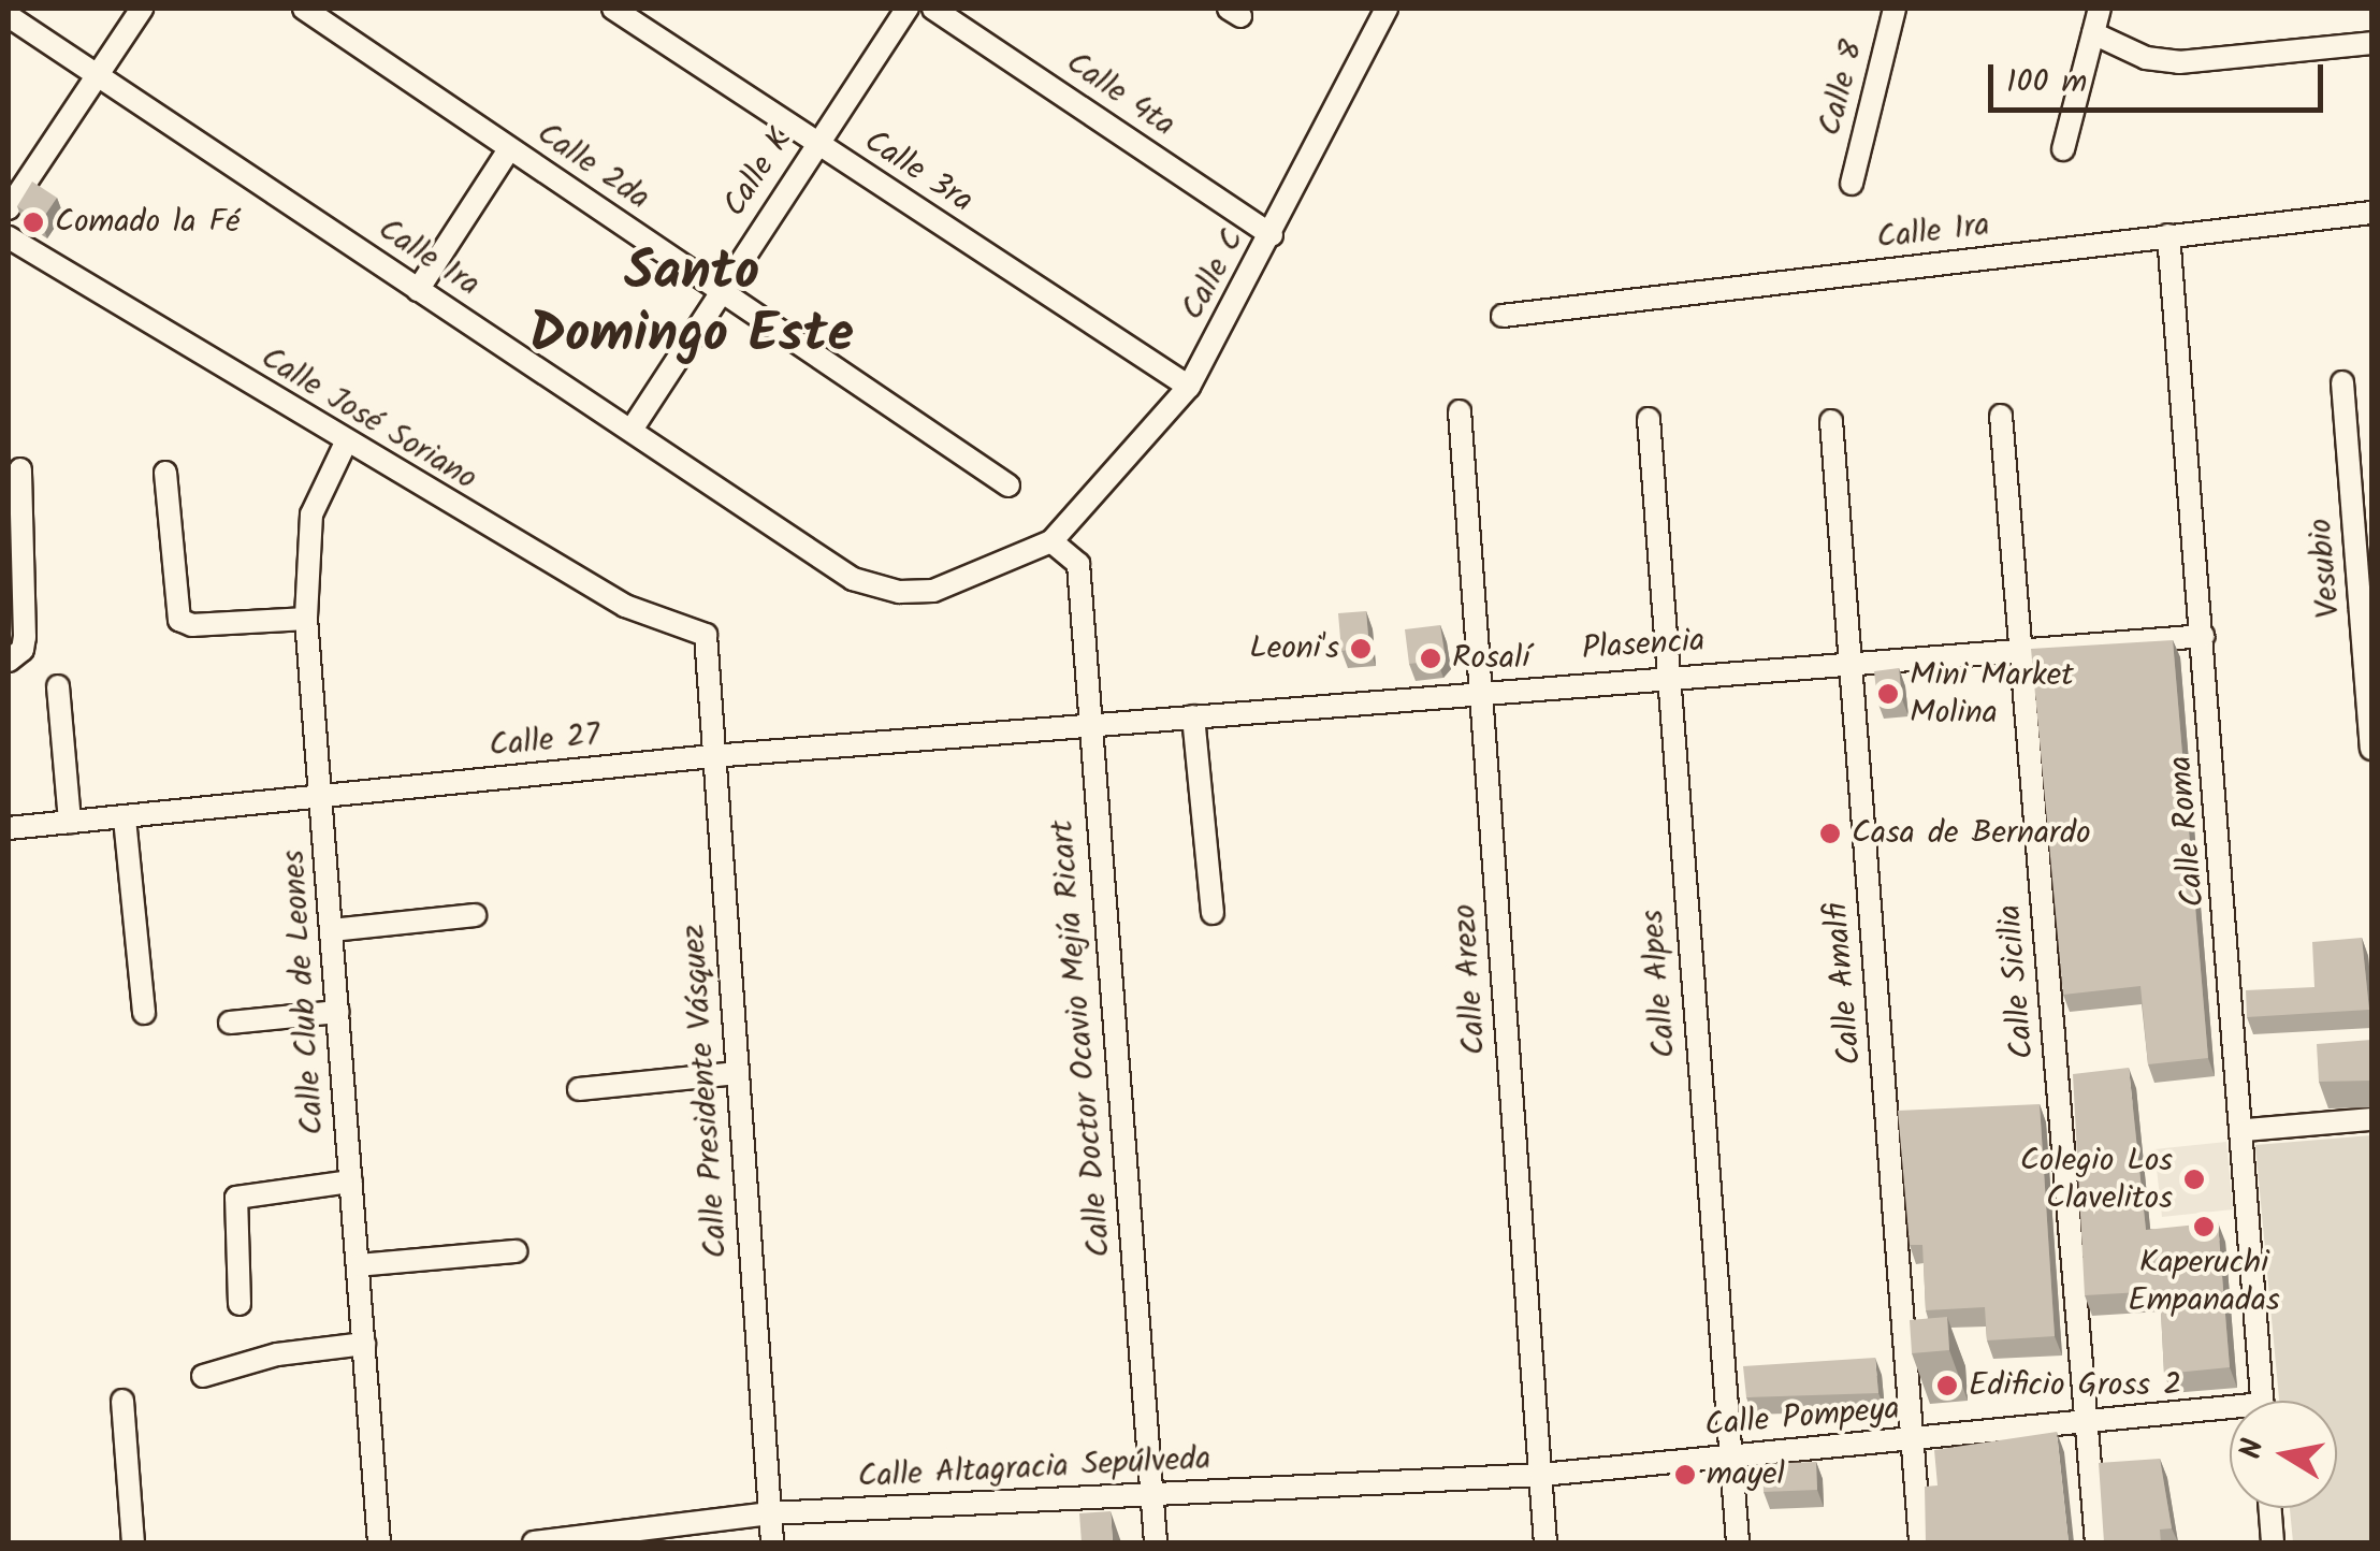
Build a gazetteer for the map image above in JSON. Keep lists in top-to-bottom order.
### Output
{
  "streets": {
    "street": [
      "Calle 8",
      "Calle 4ta",
      "Calle 2da",
      "Calle 3ra",
      "Calle K",
      "Calle 1ra",
      "Calle C",
      "Calle José Soriano",
      "Vesubio",
      "Plasencia",
      "Calle 27",
      "Calle Roma",
      "Calle Arezo",
      "Calle Sicilia",
      "Calle Alpes",
      "Calle Amalfi",
      "Calle Club de Leones",
      "Calle Doctor Ocavio Mejía Ricart",
      "Calle Presidente Vásquez",
      "Calle Pompeya",
      "Calle Altagracia Sepúlveda"
    ]
  },
  "crossings": [
    ["Calle 4ta", "Calle C"],
    ["Calle 2da", "Calle K"],
    ["Calle 3ra", "Calle K"],
    ["Calle 3ra", "Calle C"],
    ["Calle K", "Calle 1ra"],
    ["Calle 1ra", "Calle C"],
    ["Calle 1ra", "Calle Roma"],
    ["Calle 1ra", "Calle Doctor Ocavio Mejía Ricart"],
    ["Calle C", "Calle Doctor Ocavio Mejía Ricart"],
    ["Calle José Soriano", "Calle Club de Leones"],
    ["Calle José Soriano", "Calle Presidente Vásquez"],
    ["Plasencia", "Calle 27"],
    ["Plasencia", "Calle Roma"],
    ["Plasencia", "Calle Arezo"],
    ["Plasencia", "Calle Sicilia"],
    ["Plasencia", "Calle Alpes"],
    ["Plasencia", "Calle Amalfi"],
    ["Plasencia", "Calle Doctor Ocavio Mejía Ricart"],
    ["Calle 27", "Calle Club de Leones"],
    ["Calle 27", "Calle Doctor Ocavio Mejía Ricart"],
    ["Calle 27", "Calle Presidente Vásquez"],
    ["Calle Arezo", "Calle Pompeya"],
    ["Calle Arezo", "Calle Altagracia Sepúlveda"],
    ["Calle Sicilia", "Calle Pompeya"],
    ["Calle Alpes", "Calle Pompeya"],
    ["Calle Amalfi", "Calle Pompeya"],
    ["Calle Doctor Ocavio Mejía Ricart", "Calle Altagracia Sepúlveda"],
    ["Calle Presidente Vásquez", "Calle Altagracia Sepúlveda"],
    ["Calle Pompeya", "Calle Altagracia Sepúlveda"]
  ],
  "districts": ["Santo Domingo Este"],
  "places": [
    "Comado la Fé",
    "Leoni's",
    "Rosalí",
    "Mini Market Molina",
    "Casa de Bernardo",
    "Colegio Los Clavelitos",
    "Kaperuchi Empanadas",
    "Edificio Gross 2",
    "mayel"
  ],
  "scale_bar": "100 m",
  "north": "left"
}
